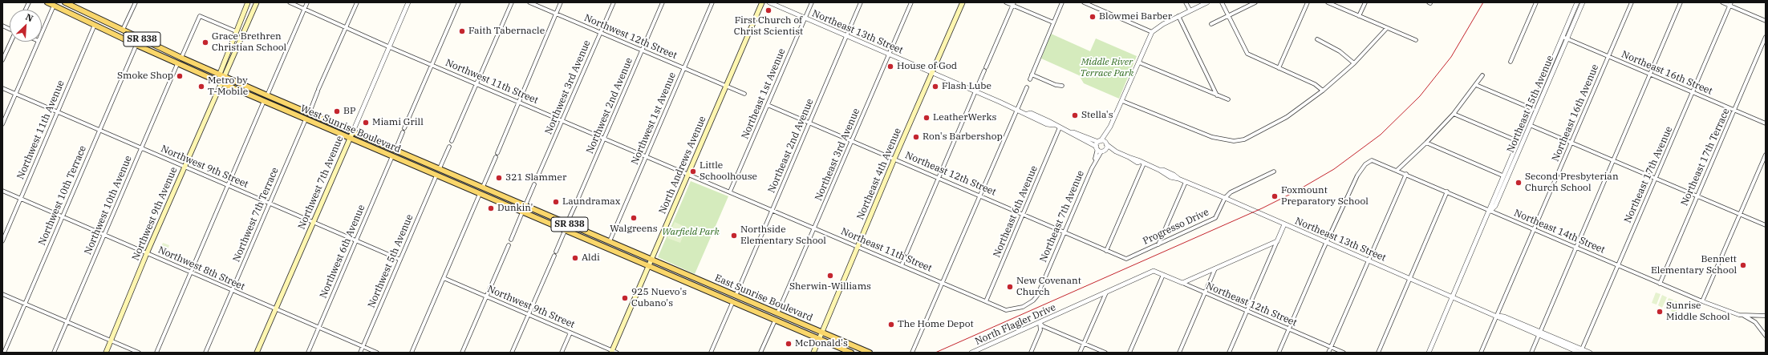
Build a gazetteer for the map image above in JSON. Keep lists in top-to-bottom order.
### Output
{
  "streets": {
    "main road": [
      "SR 838",
      "West Sunrise Boulevard",
      "North Andrews Avenue",
      "Northeast 4th Avenue",
      "Northwest 7th Avenue",
      "Northwest 9th Avenue",
      "East Sunrise Boulevard"
    ],
    "street": [
      "Northeast 13th Street",
      "Northwest 12th Street",
      "Northeast 16th Street",
      "Northwest 11th Street",
      "Northwest 3rd Avenue",
      "Northeast 1st Avenue",
      "Northeast 15th Avenue",
      "Northwest 2nd Avenue",
      "Northeast 16th Avenue",
      "Northwest 1st Avenue",
      "Northwest 11th Avenue",
      "Northeast 2nd Avenue",
      "Northeast 3rd Avenue",
      "Northeast 17th Terrace",
      "Northwest 9th Street",
      "Northeast 12th Street",
      "Northeast 17th Avenue",
      "Northwest 10th Terrace",
      "Northwest 10th Avenue",
      "Northeast 6th Avenue",
      "Northwest 7th Terrace",
      "Northeast 7th Avenue",
      "Progresso Drive",
      "Northeast 14th Street",
      "Northeast 11th Street",
      "Northwest 6th Avenue",
      "Northwest 5th Avenue",
      "Northwest 8th Street",
      "North Flagler Drive"
    ]
  },
  "crossings": [
    ["Northeast 13th Street", "Northeast 1st Avenue"],
    ["Northeast 13th Street", "Northeast 15th Avenue"],
    ["Northeast 13th Street", "Northeast 16th Avenue"],
    ["Northeast 13th Street", "Northeast 2nd Avenue"],
    ["Northeast 13th Street", "Northeast 3rd Avenue"],
    ["Northeast 13th Street", "Northeast 4th Avenue"],
    ["Northeast 13th Street", "Northeast 17th Avenue"],
    ["Northeast 13th Street", "Northeast 6th Avenue"],
    ["Northeast 13th Street", "Northeast 7th Avenue"],
    ["Northeast 13th Street", "Progresso Drive"],
    ["Northeast 13th Street", "Northeast 14th Street"],
    ["Northwest 12th Street", "Northwest 3rd Avenue"],
    ["Northwest 12th Street", "Northwest 2nd Avenue"],
    ["Northwest 12th Street", "Northwest 1st Avenue"],
    ["Northwest 12th Street", "North Andrews Avenue"],
    ["Northeast 16th Street", "Northeast 15th Avenue"],
    ["Northeast 16th Street", "Northeast 16th Avenue"],
    ["Northeast 16th Street", "Northeast 17th Terrace"],
    ["Northeast 16th Street", "Northeast 17th Avenue"],
    ["Northwest 11th Street", "Northwest 3rd Avenue"],
    ["Northwest 11th Street", "Northwest 2nd Avenue"],
    ["Northwest 11th Street", "Northwest 1st Avenue"],
    ["Northwest 11th Street", "North Andrews Avenue"],
    ["Northwest 11th Street", "Northwest 7th Avenue"],
    ["Northwest 11th Street", "Northeast 11th Street"],
    ["Northeast 1st Avenue", "Northeast 12th Street"],
    ["Northeast 1st Avenue", "Northeast 11th Street"],
    ["Northeast 15th Avenue", "Northeast 14th Street"],
    ["Northeast 16th Avenue", "Northeast 14th Street"],
    ["Northwest 1st Avenue", "West Sunrise Boulevard"],
    ["West Sunrise Boulevard", "Northwest 11th Avenue"],
    ["West Sunrise Boulevard", "North Andrews Avenue"],
    ["West Sunrise Boulevard", "Northwest 7th Avenue"],
    ["West Sunrise Boulevard", "Northwest 10th Terrace"],
    ["West Sunrise Boulevard", "Northwest 10th Avenue"],
    ["West Sunrise Boulevard", "Northwest 9th Avenue"],
    ["West Sunrise Boulevard", "Northwest 7th Terrace"],
    ["West Sunrise Boulevard", "Northwest 6th Avenue"],
    ["West Sunrise Boulevard", "Northwest 5th Avenue"],
    ["West Sunrise Boulevard", "East Sunrise Boulevard"],
    ["Northwest 11th Avenue", "Northwest 9th Street"],
    ["Northwest 11th Avenue", "Northwest 8th Street"],
    ["Northeast 2nd Avenue", "Northeast 12th Street"],
    ["Northeast 2nd Avenue", "Northeast 11th Street"],
    ["Northeast 2nd Avenue", "East Sunrise Boulevard"],
    ["Northeast 3rd Avenue", "Northeast 12th Street"],
    ["Northeast 3rd Avenue", "Northeast 11th Street"],
    ["Northeast 3rd Avenue", "East Sunrise Boulevard"],
    ["Northeast 17th Terrace", "Northeast 14th Street"],
    ["North Andrews Avenue", "Northwest 9th Street"],
    ["North Andrews Avenue", "Northeast 11th Street"],
    ["North Andrews Avenue", "East Sunrise Boulevard"],
    ["Northwest 9th Street", "Northwest 7th Avenue"],
    ["Northwest 9th Street", "Northwest 10th Terrace"],
    ["Northwest 9th Street", "Northwest 10th Avenue"],
    ["Northwest 9th Street", "Northwest 9th Avenue"],
    ["Northwest 9th Street", "Northwest 7th Terrace"],
    ["Northwest 9th Street", "Northwest 6th Avenue"],
    ["Northwest 9th Street", "Northwest 5th Avenue"],
    ["Northeast 4th Avenue", "Northeast 12th Street"],
    ["Northeast 4th Avenue", "Northeast 11th Street"],
    ["Northeast 4th Avenue", "East Sunrise Boulevard"],
    ["Northeast 12th Street", "Northeast 6th Avenue"],
    ["Northeast 12th Street", "Northeast 7th Avenue"],
    ["Northeast 12th Street", "Progresso Drive"],
    ["Northeast 12th Street", "North Flagler Drive"],
    ["Northeast 17th Avenue", "Northeast 14th Street"],
    ["Northwest 7th Avenue", "Northwest 8th Street"],
    ["Northwest 10th Terrace", "Northwest 8th Street"],
    ["Northwest 10th Avenue", "Northwest 8th Street"],
    ["Northeast 6th Avenue", "Northeast 11th Street"],
    ["Northwest 9th Avenue", "Northwest 8th Street"],
    ["Northwest 7th Terrace", "Northwest 8th Street"],
    ["Northeast 7th Avenue", "Northeast 11th Street"],
    ["Northwest 6th Avenue", "Northwest 8th Street"],
    ["Northwest 5th Avenue", "Northwest 8th Street"]
  ],
  "parks": ["Middle River Terrace Park", "Warfield Park"],
  "places": [
    "First Church of Christ Scientist",
    "Blowmei Barber",
    "Faith Tabernacle",
    "Grace Brethren Christian School",
    "House of God",
    "Smoke Shop",
    "Metro by T-Mobile",
    "Flash Lube",
    "BP",
    "Stella's",
    "LeatherWerks",
    "Miami Grill",
    "Ron's Barbershop",
    "Little Schoolhouse",
    "321 Slammer",
    "Second Presbyterian Church School",
    "Foxmount Preparatory School",
    "Laundramax",
    "Dunkin'",
    "Walgreens",
    "Northside Elementary School",
    "Aldi",
    "Bennett Elementary School",
    "Sherwin-Williams",
    "New Covenant Church",
    "925 Nuevo's Cubano's",
    "Sunrise Middle School",
    "The Home Depot",
    "McDonald's"
  ],
  "north": "top right"
}
